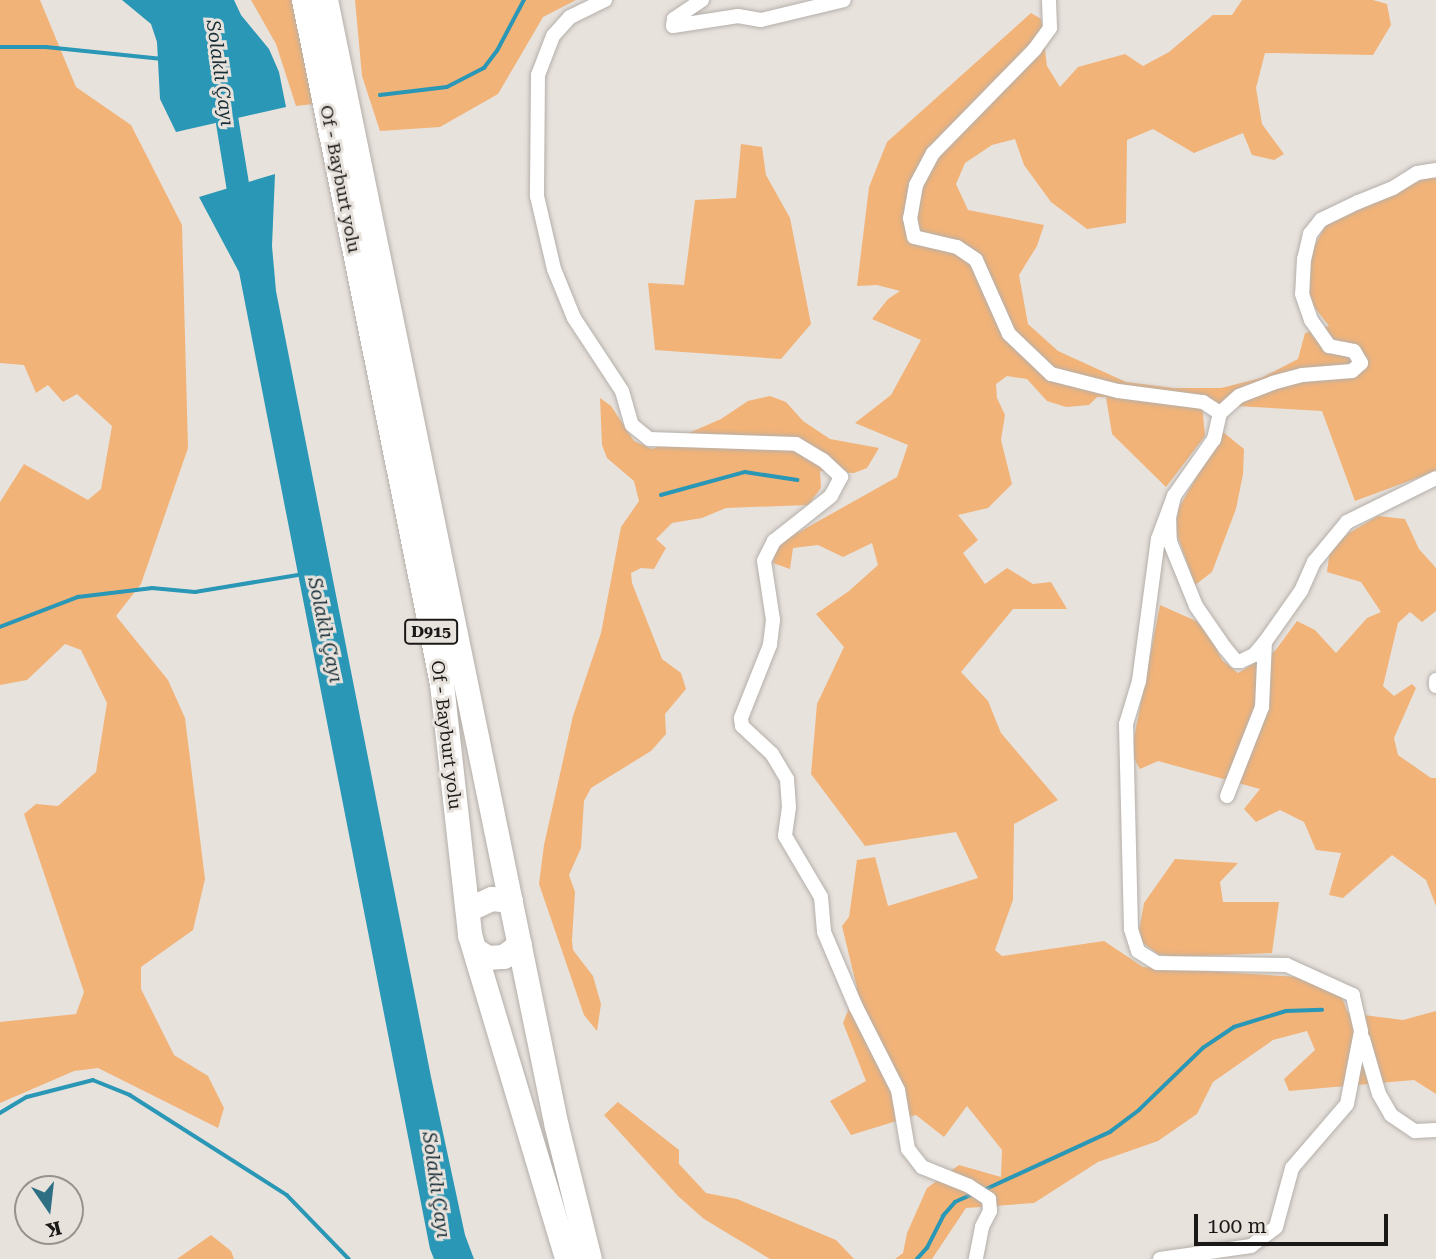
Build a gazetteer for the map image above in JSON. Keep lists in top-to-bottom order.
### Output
{
  "streets": {
    "highway": ["Of - Bayburt yolu", "D915"]
  },
  "water": ["Solaklı Çayı"],
  "scale_bar": "100 m",
  "north": "bottom"
}
